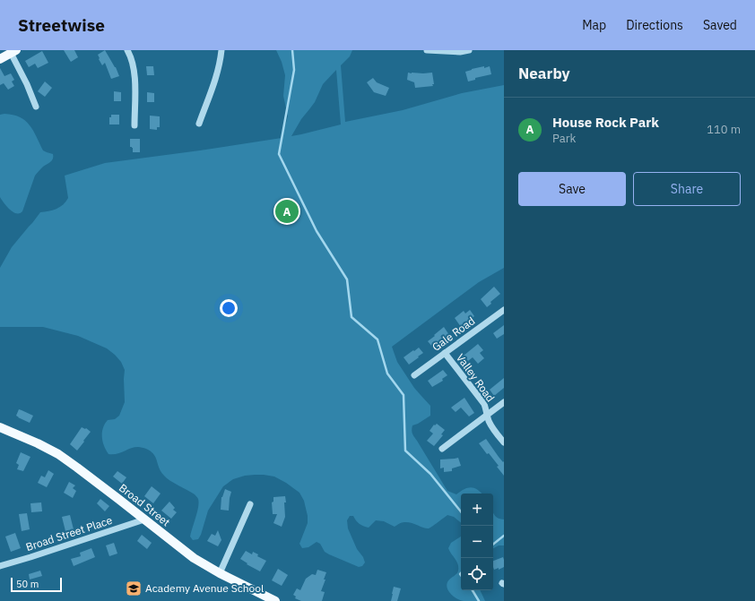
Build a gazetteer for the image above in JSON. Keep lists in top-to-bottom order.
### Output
{
  "streets": {
    "main road": ["Broad Street"],
    "street": ["Gale Road", "Valley Road", "Broad Street Place"]
  },
  "crossings": [
    ["Gale Road", "Valley Road"],
    ["Broad Street", "Broad Street Place"]
  ],
  "places": {
    "school or university": ["Academy Avenue School"]
  },
  "scale_bar": "50 m",
  "page": {
    "header": "Streetwise",
    "nav": ["Map", "Directions", "Saved"],
    "heading": "Nearby",
    "list": [
      {
        "mark": "A",
        "name": "House Rock Park",
        "note": "Park",
        "value": "110 m"
      }
    ],
    "buttons": ["Save", "Share"],
    "pins": "A",
    "map_buttons": ["+", "−"],
    "scale": "50 m"
  }
}
